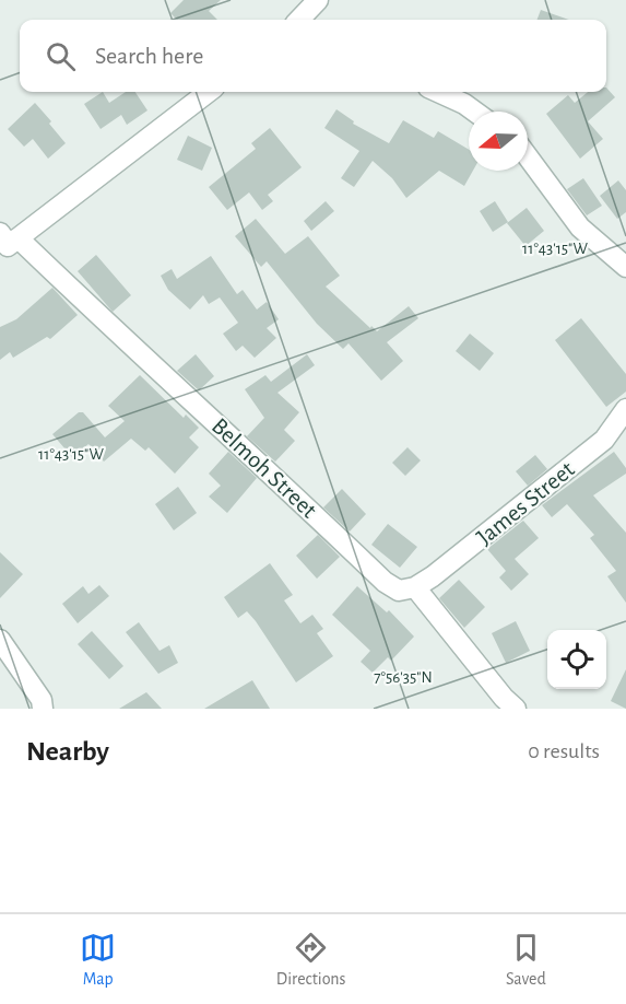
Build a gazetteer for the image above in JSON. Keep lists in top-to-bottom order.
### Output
{
  "streets": {
    "street": ["Belmoh Street", "James Street"]
  },
  "crossings": [
    ["Belmoh Street", "James Street"]
  ],
  "north": "left",
  "page": {
    "search": "Search here",
    "heading": ["Nearby", "0 results"],
    "nav": ["Map", "Directions", "Saved"]
  },
  "coordinates": ["11°43'15\"W", "7°56'35\"N"]
}
